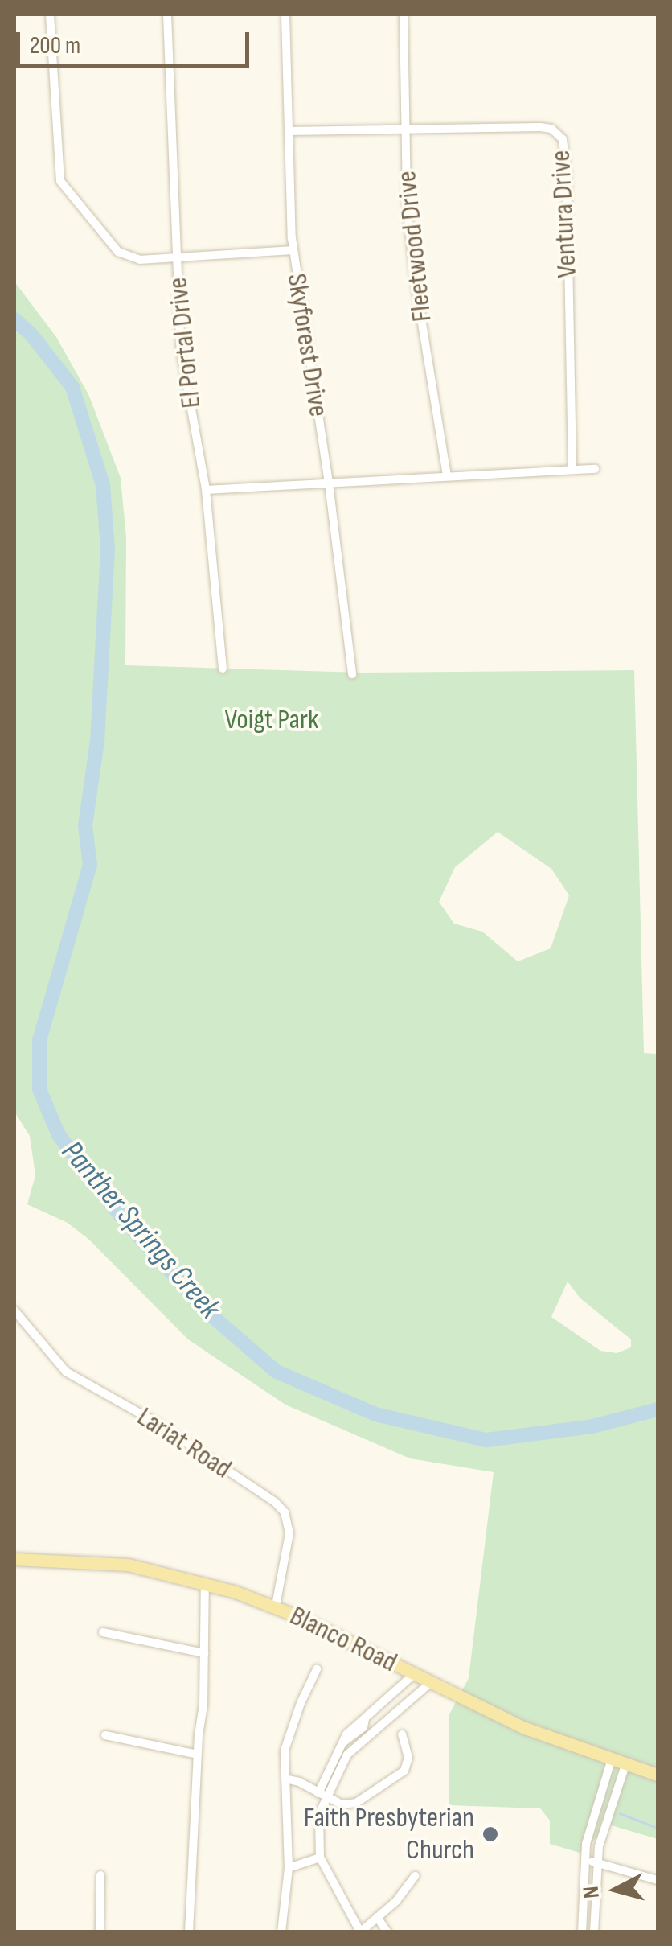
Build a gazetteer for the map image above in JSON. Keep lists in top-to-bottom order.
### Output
{
  "streets": {
    "main road": ["Blanco Road"],
    "street": [
      "Ventura Drive",
      "Fleetwood Drive",
      "El Portal Drive",
      "Skyforest Drive",
      "Lariat Road"
    ]
  },
  "crossings": [
    ["Ventura Drive", "Fleetwood Drive"],
    ["Ventura Drive", "Skyforest Drive"],
    ["Lariat Road", "Blanco Road"]
  ],
  "water": ["Panther Springs Creek"],
  "parks": ["Voigt Park"],
  "places": ["Faith Presbyterian Church"],
  "scale_bar": "200 m",
  "north": "left"
}
